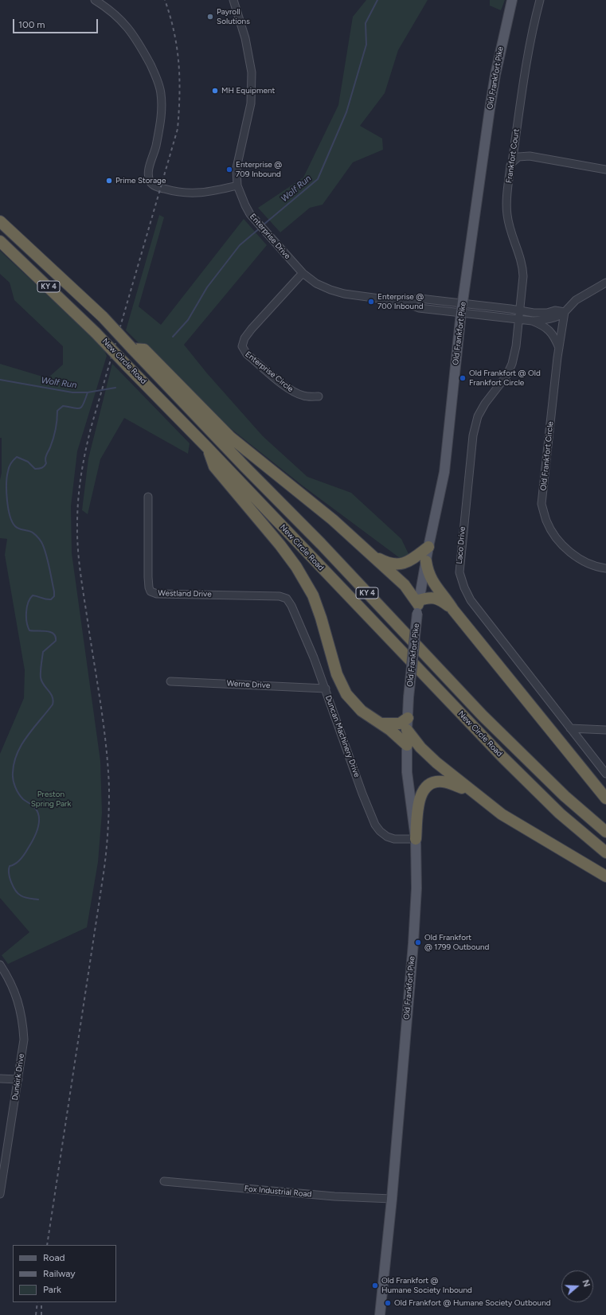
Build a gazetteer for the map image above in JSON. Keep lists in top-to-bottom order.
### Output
{
  "streets": {
    "highway": ["KY 4", "New Circle Road"],
    "main road": ["Old Frankfort Pike"],
    "street": [
      "Frankfort Court",
      "Enterprise Drive",
      "Enterprise Circle",
      "Old Frankfort Circle",
      "Laco Drive",
      "Westland Drive",
      "Werne Drive",
      "Duncan Machinery Drive",
      "Dunkirk Drive",
      "Fox Industrial Road"
    ]
  },
  "crossings": [
    ["Old Frankfort Pike", "Enterprise Drive"],
    ["Old Frankfort Pike", "Duncan Machinery Drive"],
    ["Old Frankfort Pike", "Fox Industrial Road"],
    ["Frankfort Court", "Laco Drive"],
    ["Enterprise Drive", "Enterprise Circle"],
    ["Westland Drive", "Duncan Machinery Drive"],
    ["Werne Drive", "Duncan Machinery Drive"]
  ],
  "water": ["Wolf Run"],
  "parks": ["Preston Spring Park"],
  "places": [
    "Payroll Solutions",
    "MH Equipment",
    "Enterprise @ 709 Inbound",
    "Prime Storage",
    "Enterprise @ 700 Inbound",
    "Old Frankfort @ Old Frankfort Circle",
    "Old Frankfort @ 1799 Outbound",
    "Old Frankfort @ Humane Society Inbound",
    "Old Frankfort @ Humane Society Outbound"
  ],
  "legend": ["Road", "Railway", "Park"],
  "scale_bar": "100 m",
  "north": "right"
}
